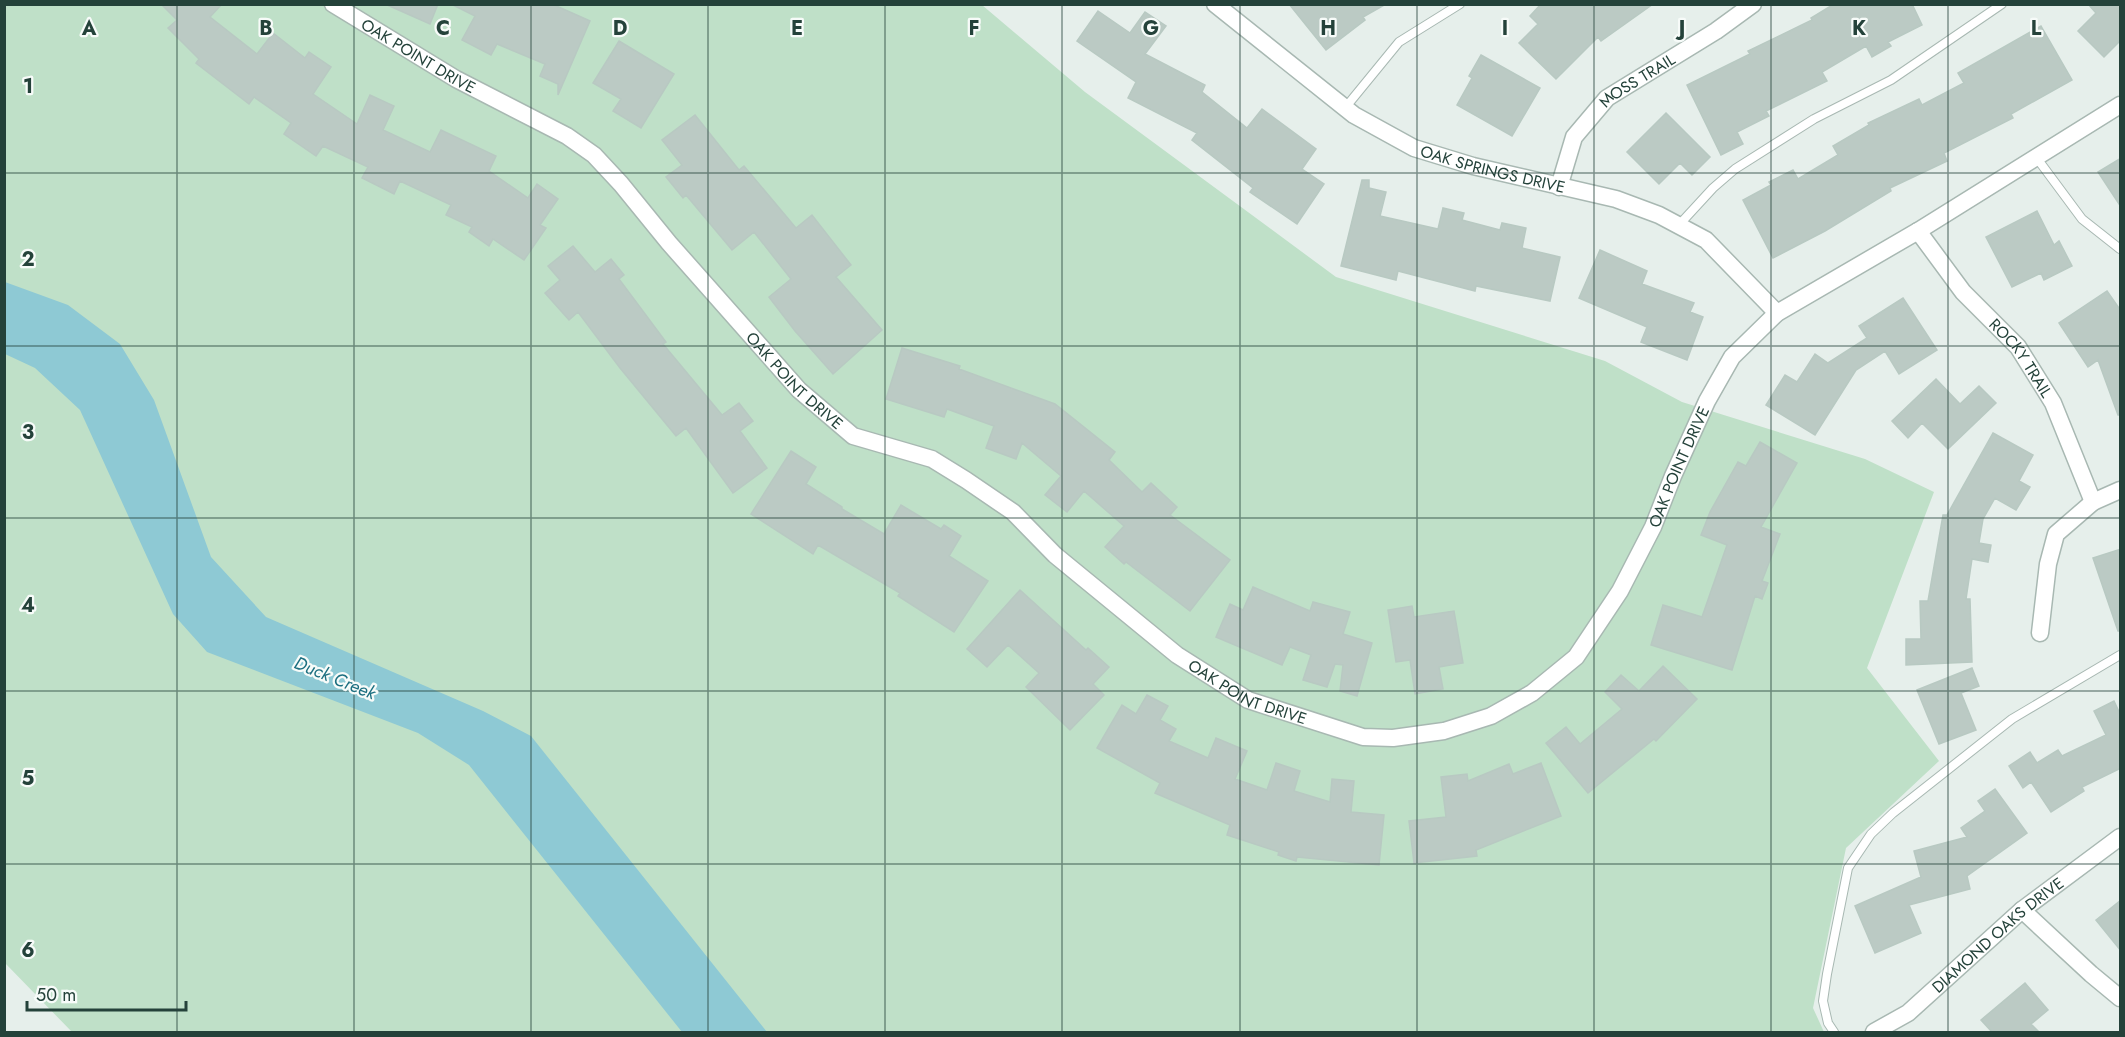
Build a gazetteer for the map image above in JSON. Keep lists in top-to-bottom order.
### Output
{
  "streets": {
    "street": [
      "OAK POINT DRIVE",
      "MOSS TRAIL",
      "OAK SPRINGS DRIVE",
      "ROCKY TRAIL",
      "DIAMOND OAKS DRIVE"
    ]
  },
  "crossings": [
    ["OAK POINT DRIVE", "OAK SPRINGS DRIVE"],
    ["OAK POINT DRIVE", "ROCKY TRAIL"],
    ["MOSS TRAIL", "OAK SPRINGS DRIVE"]
  ],
  "water": ["Duck Creek"],
  "scale_bar": "50 m",
  "grid": {
    "columns": [
      "A",
      "B",
      "C",
      "D",
      "E",
      "F",
      "G",
      "H",
      "I",
      "J",
      "K",
      "L"
    ],
    "rows": [
      "1",
      "2",
      "3",
      "4",
      "5",
      "6"
    ]
  }
}
